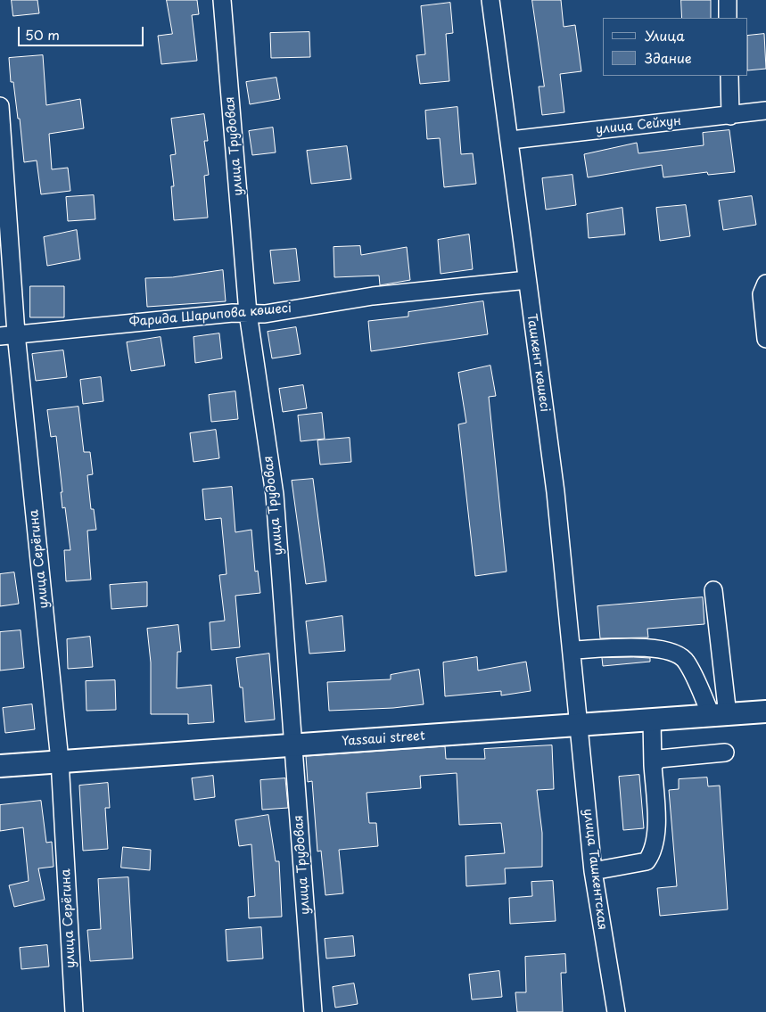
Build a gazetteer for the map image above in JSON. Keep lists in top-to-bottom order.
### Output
{
  "streets": {
    "main road": ["Yassaui street"],
    "street": [
      "улица Сейхун",
      "улица Трудовая",
      "Фарида Шарипова көшесі",
      "Ташкент көшесі",
      "улица Серёгина",
      "улица Ташкентская"
    ]
  },
  "crossings": [
    ["улица Сейхун", "Ташкент көшесі"],
    ["улица Трудовая", "Фарида Шарипова көшесі"],
    ["улица Трудовая", "Yassaui street"],
    ["Фарида Шарипова көшесі", "Ташкент көшесі"],
    ["Фарида Шарипова көшесі", "улица Серёгина"],
    ["Ташкент көшесі", "Yassaui street"],
    ["Ташкент көшесі", "улица Ташкентская"],
    ["улица Серёгина", "Yassaui street"],
    ["Yassaui street", "улица Ташкентская"]
  ],
  "legend": ["Улица", "Здание"],
  "scale_bar": "50 m"
}
